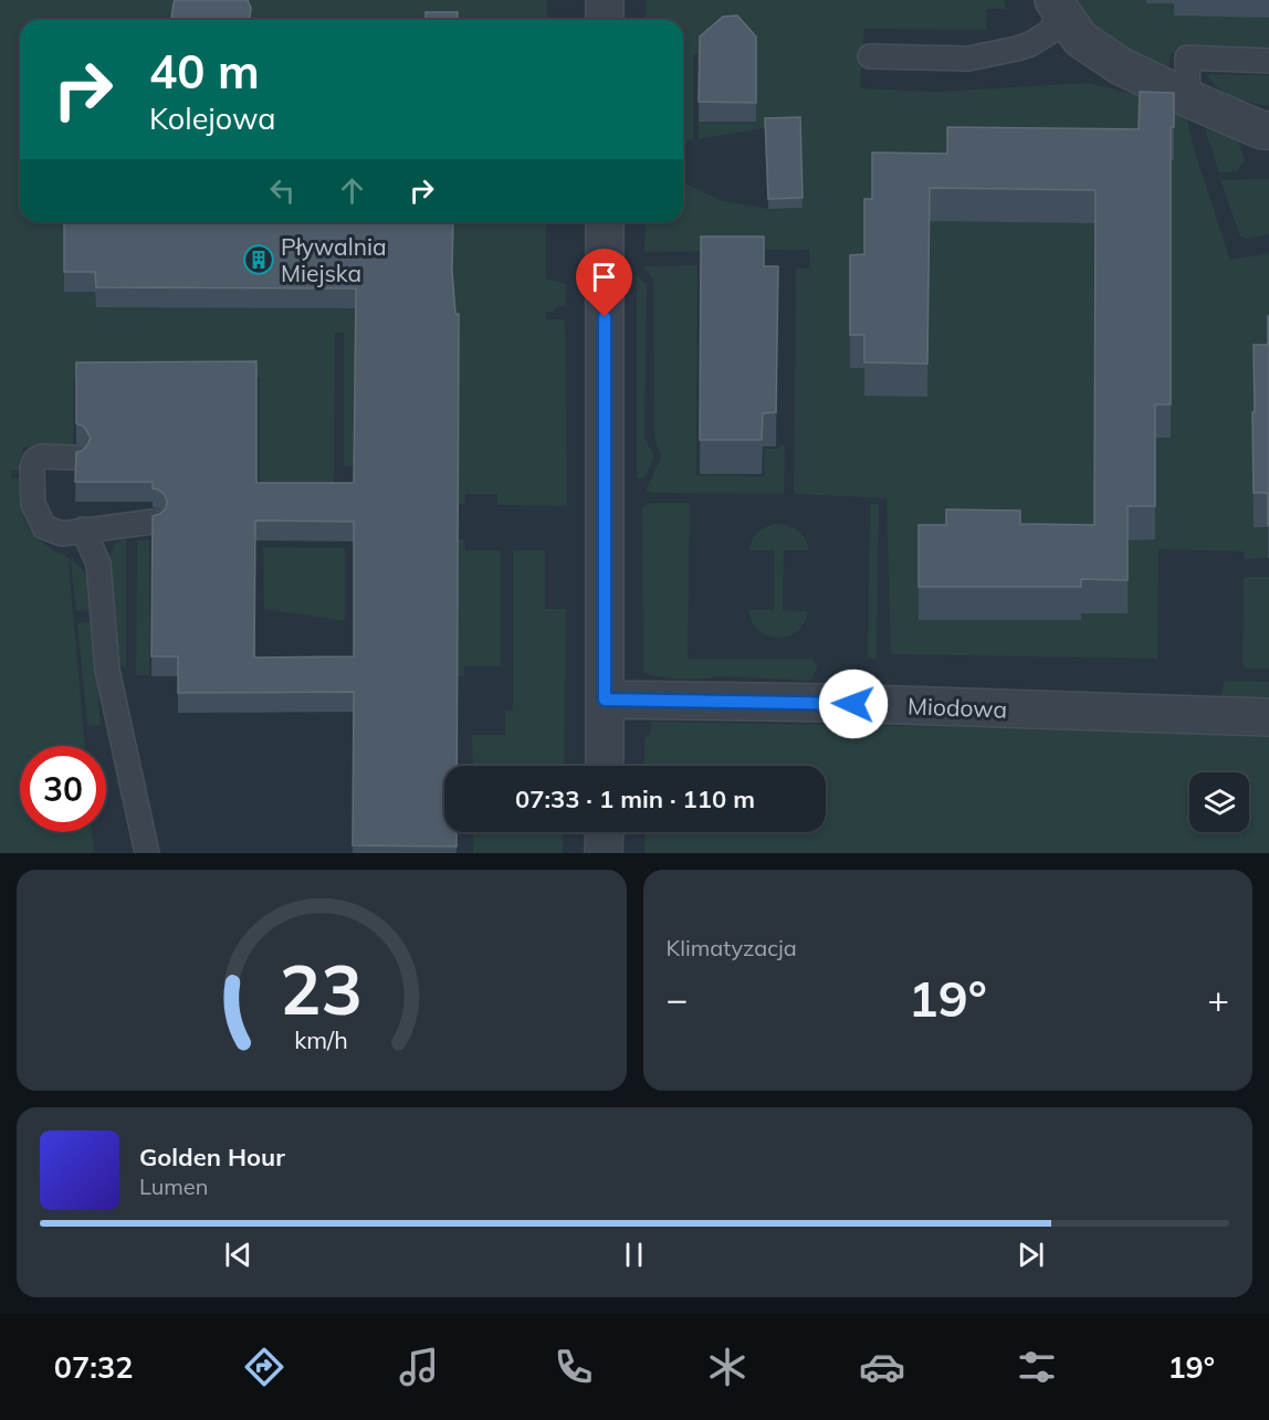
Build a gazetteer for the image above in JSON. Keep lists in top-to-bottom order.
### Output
{
  "streets": {
    "street": ["Miodowa"]
  },
  "places": {
    "building": ["Pływalnia Miejska"]
  },
  "page": {
    "turn": ["40 m", "Kolejowa"],
    "limit": "30",
    "trip": "07:33 · 1 min · 110 m",
    "tile": "Klimatyzacja",
    "heat": ["−", "19°", "+"],
    "song": ["Golden Hour", "Lumen"],
    "tabs": ["07:32", "19°"],
    "gauge": ["23", "km/h"]
  }
}
